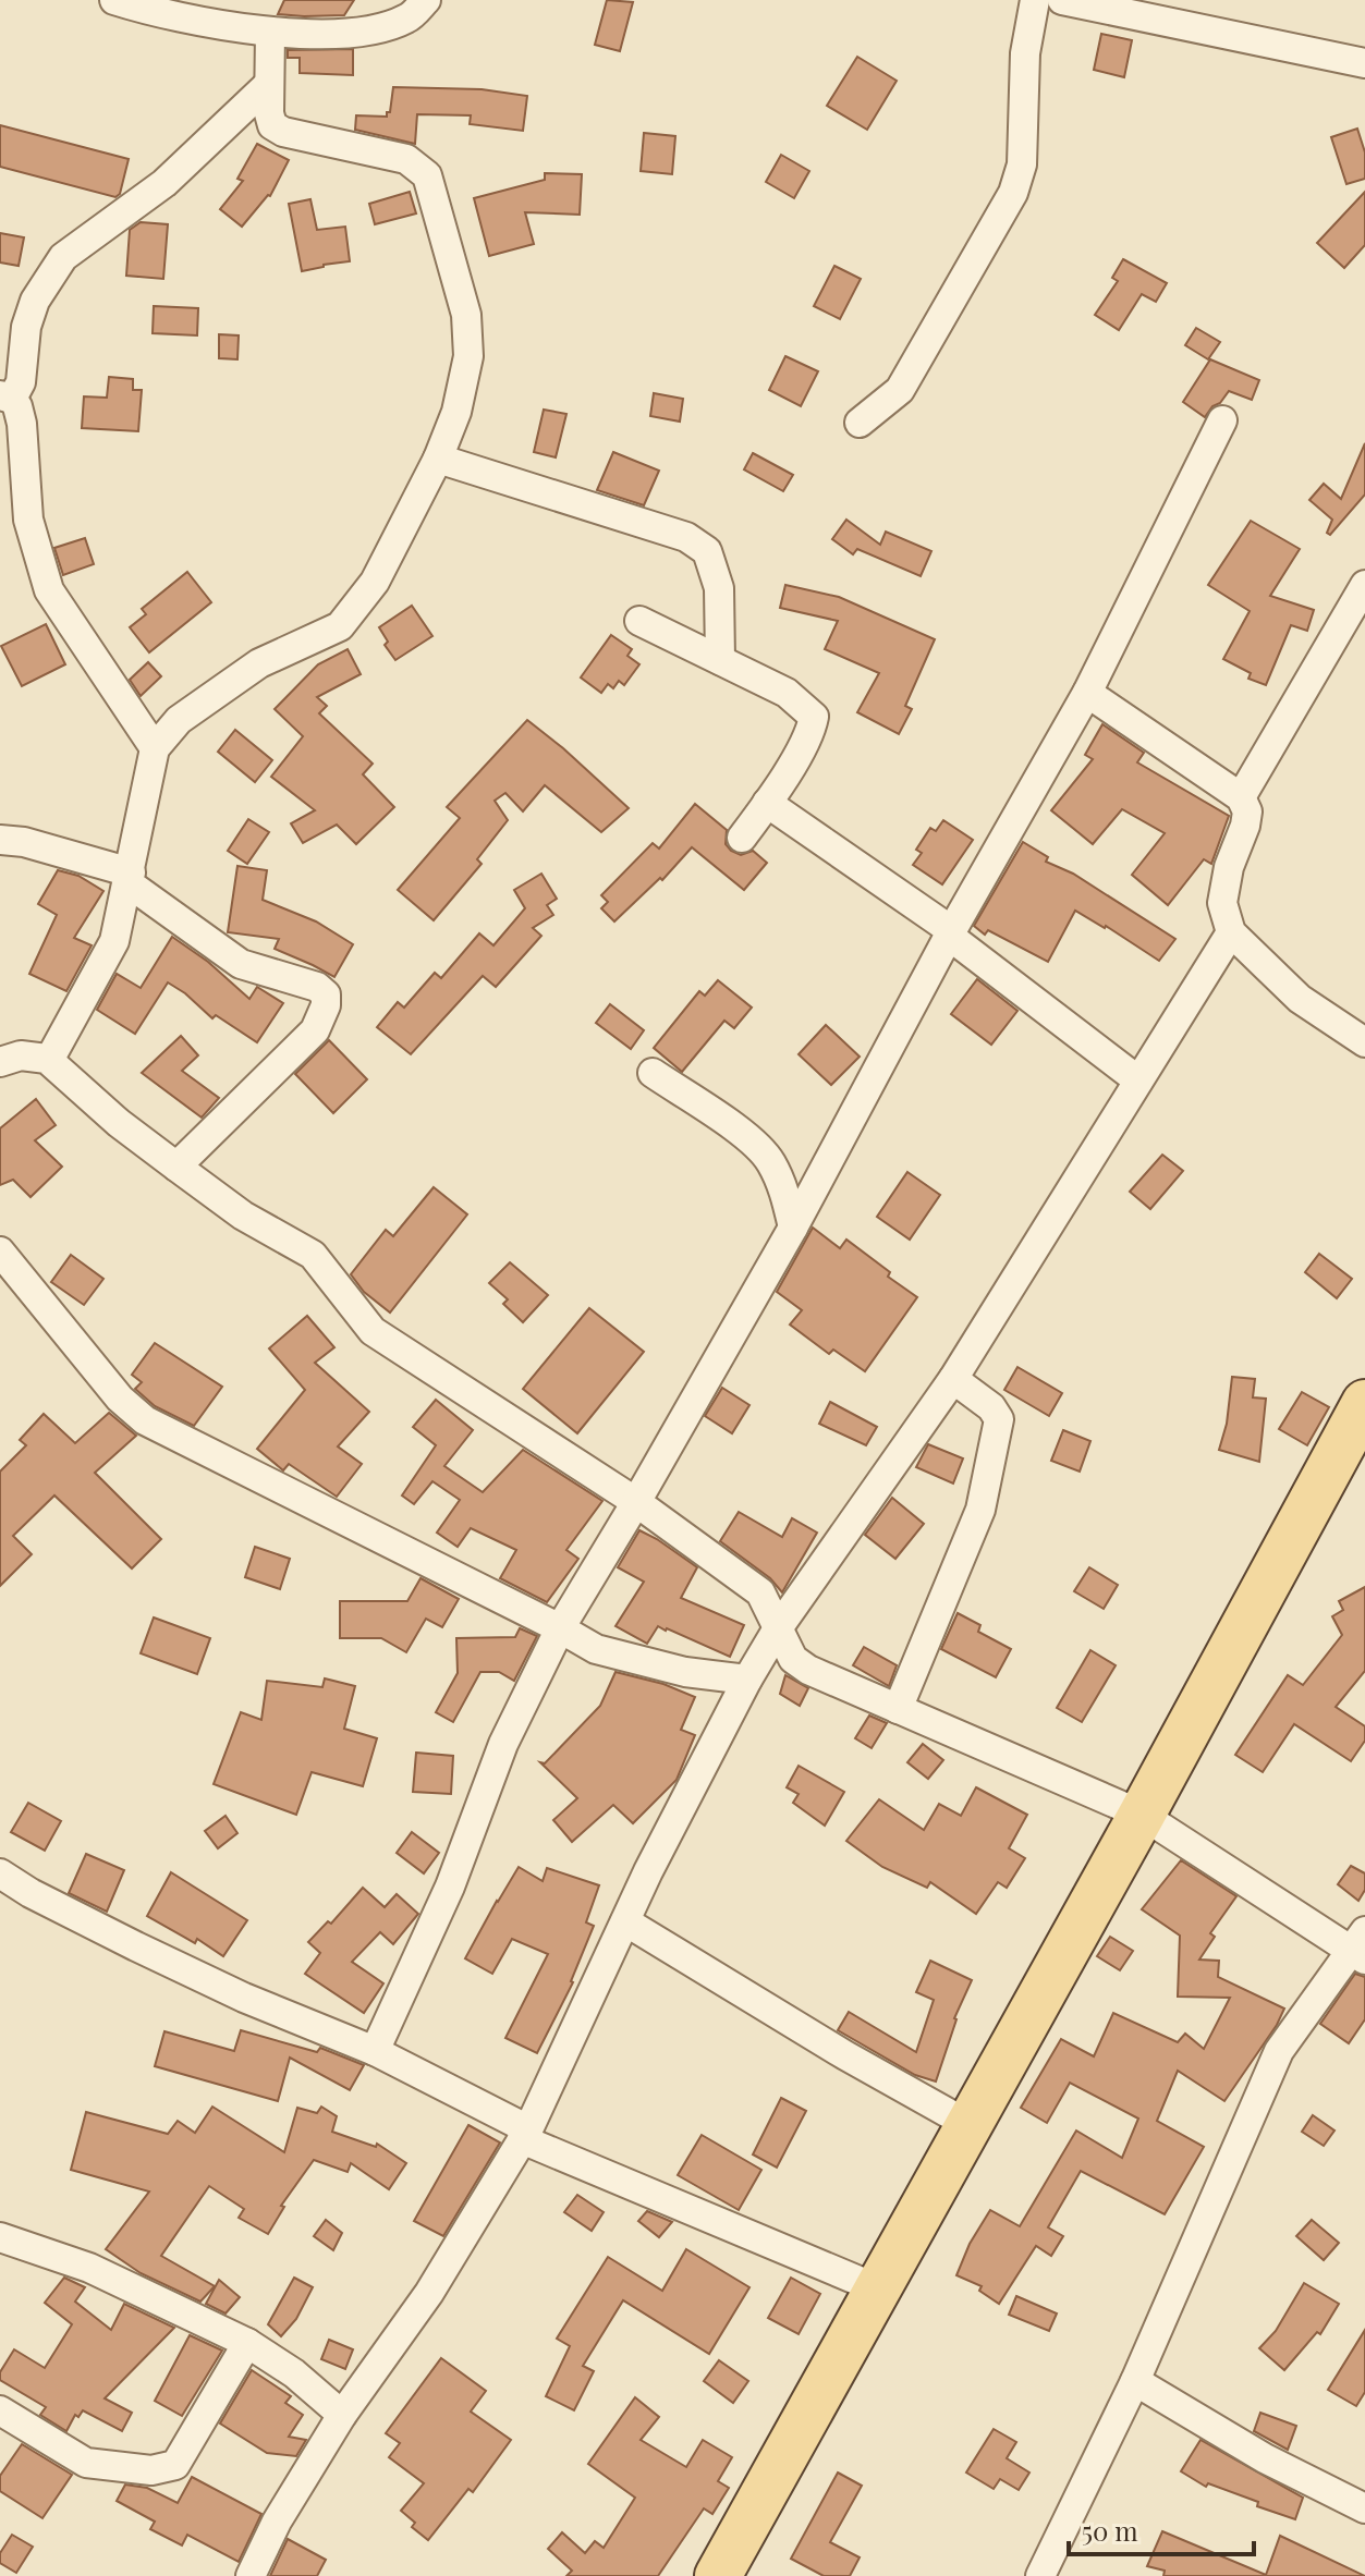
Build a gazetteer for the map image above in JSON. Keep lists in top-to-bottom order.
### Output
{
  "scale_bar": "50 m"
}
